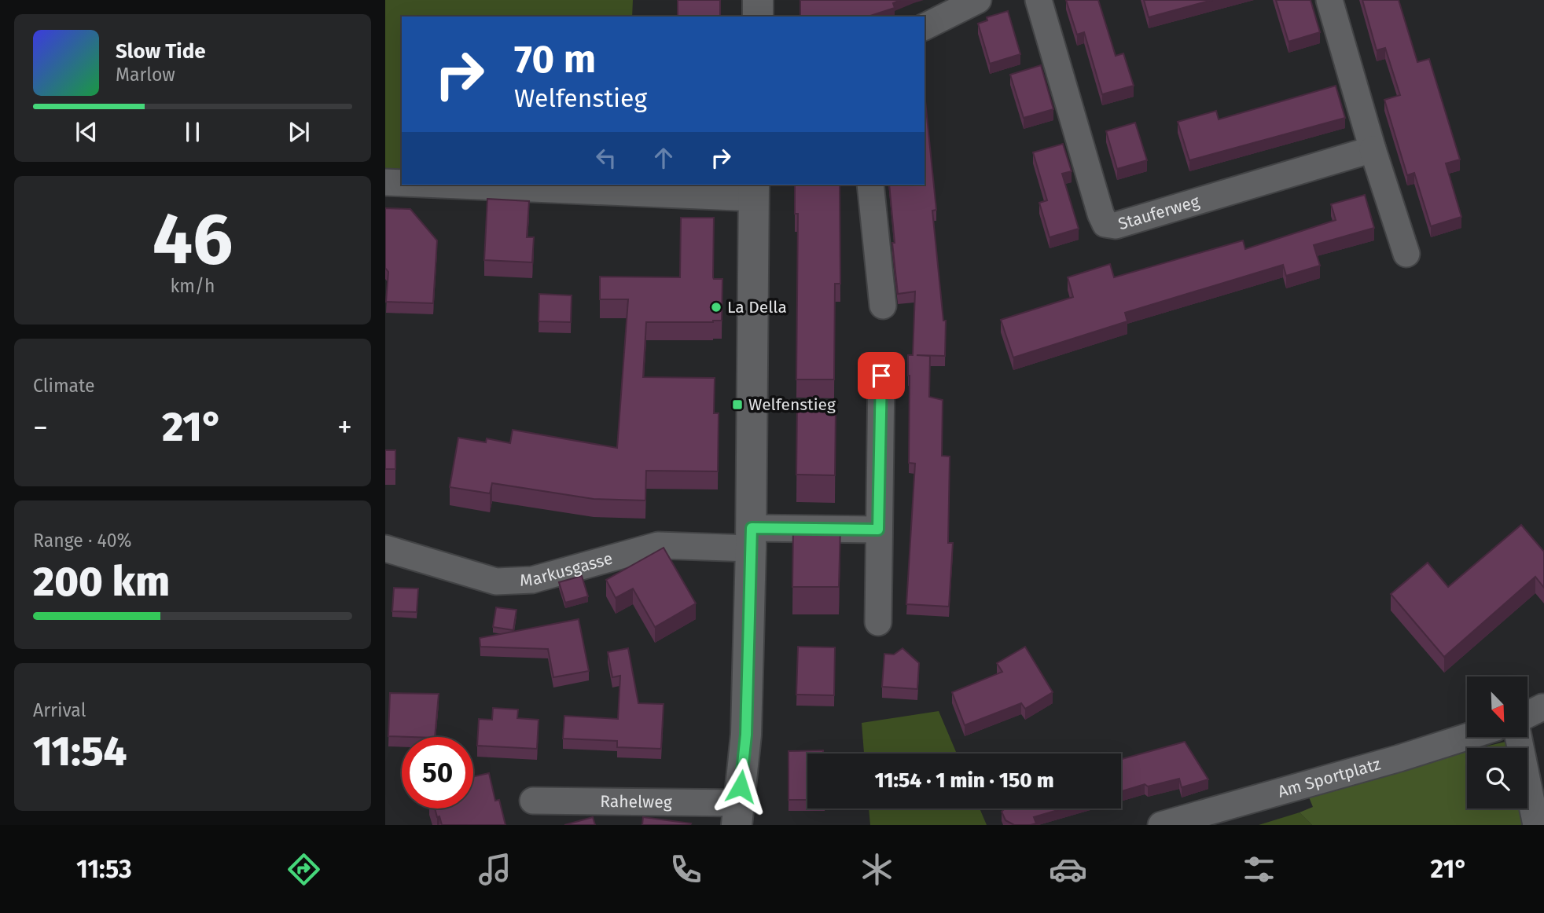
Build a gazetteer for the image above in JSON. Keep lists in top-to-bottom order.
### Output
{
  "streets": {
    "street": [
      "Stauferweg",
      "Markusgasse",
      "Am Sportplatz",
      "Rahelweg"
    ]
  },
  "places": {
    "other": ["La Della"],
    "transit": ["Welfenstieg"]
  },
  "north": "bottom right",
  "page": {
    "turn": ["70 m", "Welfenstieg"],
    "song": ["Slow Tide", "Marlow"],
    "tile": [
      ["46", "km/h"],
      "Climate",
      ["Range · 40%", "200 km"],
      ["Arrival", "11:54"]
    ],
    "heat": ["−", "21°", "+"],
    "limit": "50",
    "trip": "11:54 · 1 min · 150 m",
    "tabs": ["11:53", "21°"]
  }
}
